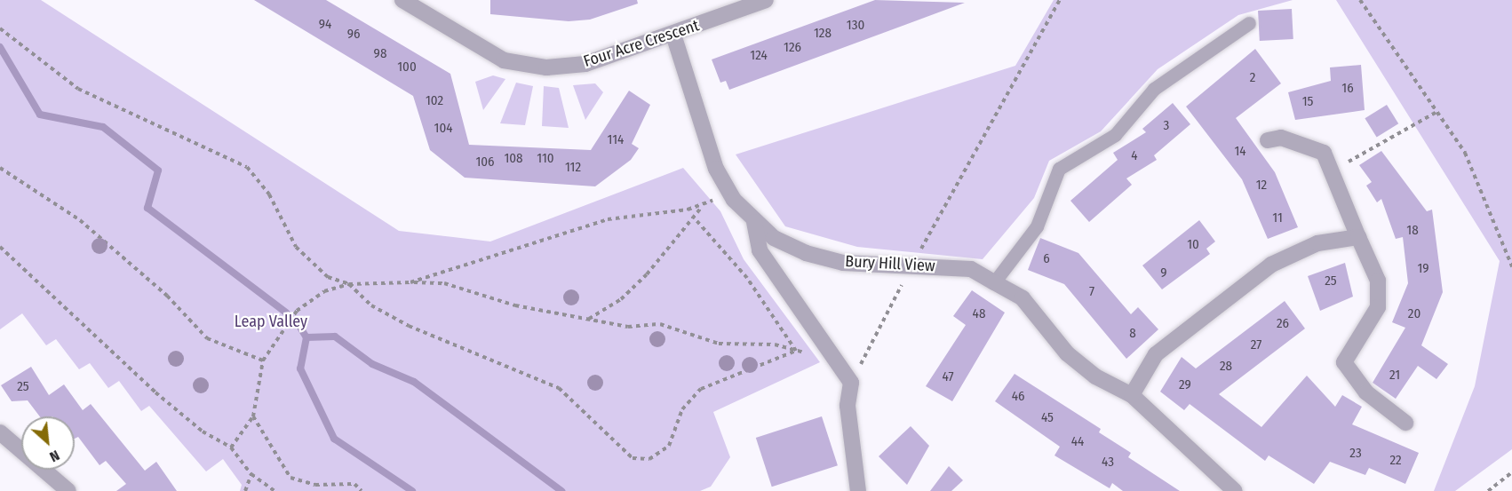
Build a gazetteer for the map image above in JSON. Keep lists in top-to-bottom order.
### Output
{
  "streets": {
    "street": ["Four Acre Crescent", "Bury Hill View"]
  },
  "crossings": [
    ["Four Acre Crescent", "Bury Hill View"]
  ],
  "parks": ["Leap Valley"],
  "house_numbers": [
    "94",
    "130",
    "128",
    "96",
    "126",
    "98",
    "124",
    "100",
    "2",
    "16",
    "102",
    "15",
    "3",
    "104",
    "114",
    "14",
    "4",
    "108",
    "110",
    "106",
    "112",
    "12",
    "11",
    "18",
    "10",
    "6",
    "19",
    "9",
    "25",
    "7",
    "48",
    "20",
    "26",
    "8",
    "27",
    "28",
    "21",
    "47",
    "29",
    "25",
    "46",
    "45",
    "44",
    "23",
    "22",
    "43"
  ],
  "north": "bottom right"
}
